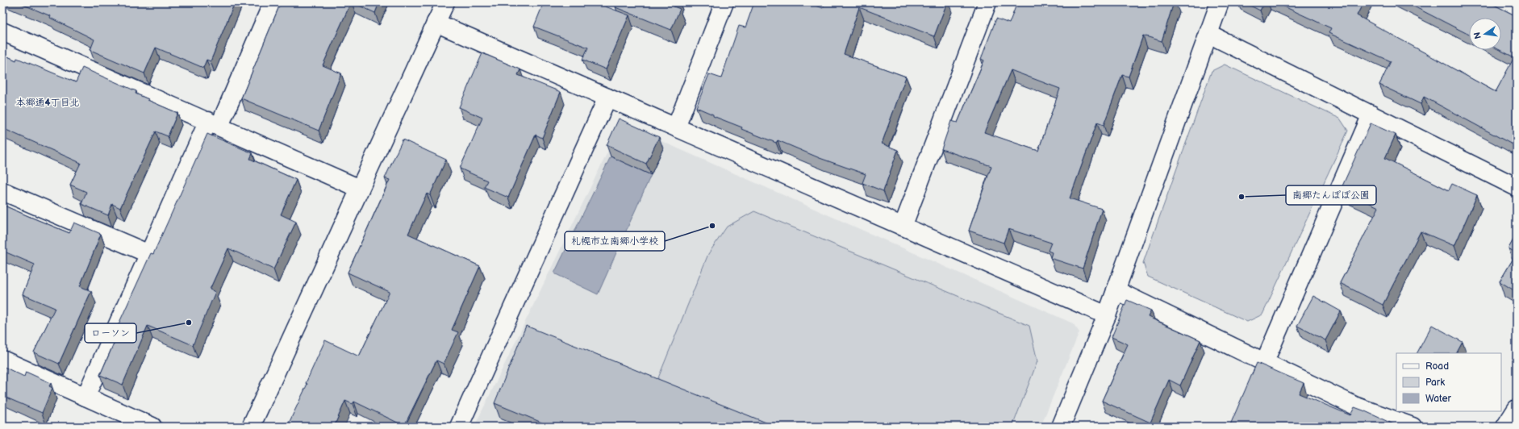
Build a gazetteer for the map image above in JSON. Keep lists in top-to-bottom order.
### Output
{
  "districts": ["本郷通4丁目北"],
  "places": ["南郷たんぽぽ公園", "札幌市立南郷小学校", "ローソン"],
  "legend": ["Road", "Park", "Water"],
  "north": "left"
}
